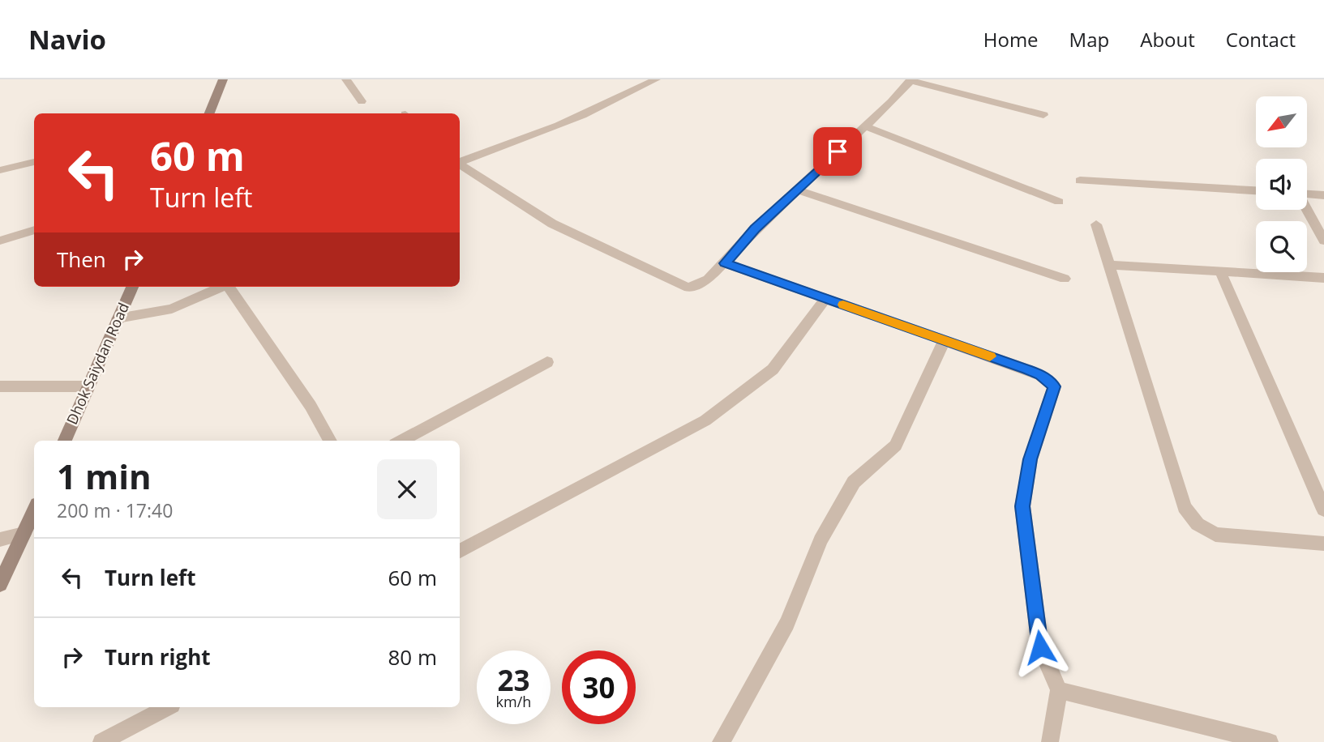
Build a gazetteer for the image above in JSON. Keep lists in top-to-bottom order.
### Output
{
  "streets": {
    "main road": ["Dhok Saiydan Road"]
  },
  "north": "bottom left",
  "page": {
    "header": "Navio",
    "nav": [
      "Home",
      "Map",
      "About",
      "Contact"
    ],
    "turn": ["60 m", "Turn left"],
    "then": "Then",
    "heading": ["1 min", "200 m · 17:40"],
    "list": [
      {
        "name": "Turn left",
        "value": "60 m"
      },
      {
        "name": "Turn right",
        "value": "80 m"
      }
    ],
    "speed": "23 km/h",
    "limit": "30"
  }
}
